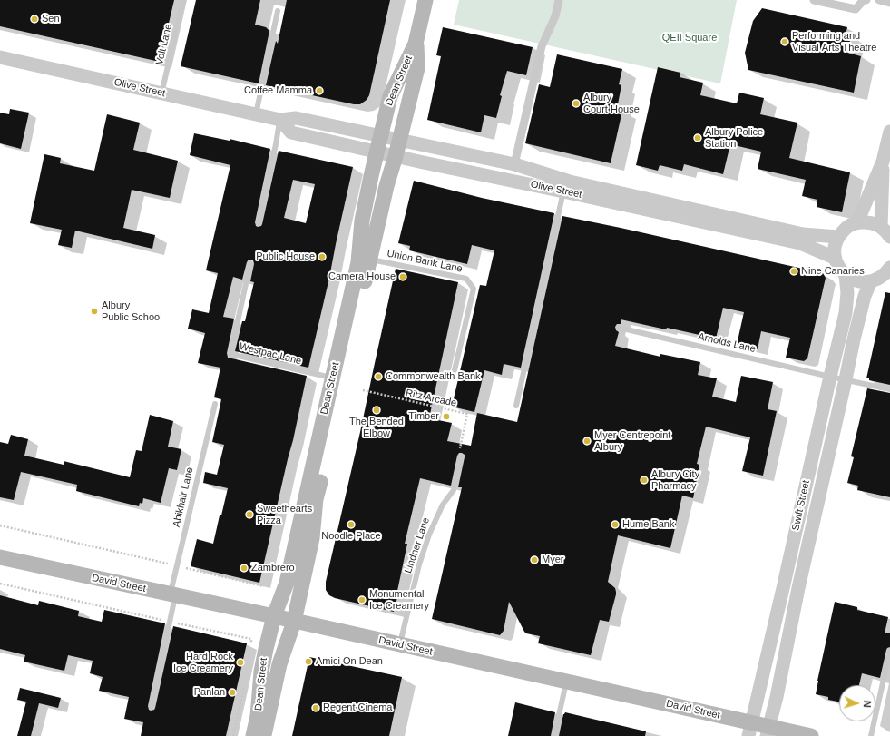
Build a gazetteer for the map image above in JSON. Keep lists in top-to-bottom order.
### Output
{
  "streets": {
    "main road": ["Dean Street", "David Street"],
    "street": ["Olive Street", "Swift Street"],
    "lane": [
      "Volt Lane",
      "Union Bank Lane",
      "Arnolds Lane",
      "Westpac Lane",
      "Abikhair Lane",
      "Lindner Lane"
    ],
    "path": ["Ritz Arcade"]
  },
  "crossings": [
    ["Volt Lane", "Olive Street"],
    ["Dean Street", "Olive Street"],
    ["Dean Street", "Union Bank Lane"],
    ["Dean Street", "Westpac Lane"],
    ["Dean Street", "Abikhair Lane"],
    ["Dean Street", "David Street"],
    ["Arnolds Lane", "Swift Street"],
    ["Ritz Arcade", "Lindner Lane"],
    ["Abikhair Lane", "David Street"],
    ["Swift Street", "David Street"],
    ["Lindner Lane", "David Street"]
  ],
  "parks": ["QEII Square"],
  "places": [
    "Sen",
    "Performing and Visual Arts Theatre",
    "Coffee Mamma",
    "Albury Court House",
    "Albury Police Station",
    "Public House",
    "Nine Canaries",
    "Camera House",
    "Albury Public School",
    "Commonwealth Bank",
    "The Bended Elbow",
    "Timber",
    "Myer Centrepoint Albury",
    "Albury City Pharmacy",
    "Sweethearts Pizza",
    "Noodle Place",
    "Hume Bank",
    "Myer",
    "Zambrero",
    "Monumental Ice Creamery",
    "Amici On Dean",
    "Hard Rock Ice Creamery",
    "Panlan",
    "Regent Cinema"
  ],
  "north": "right"
}
